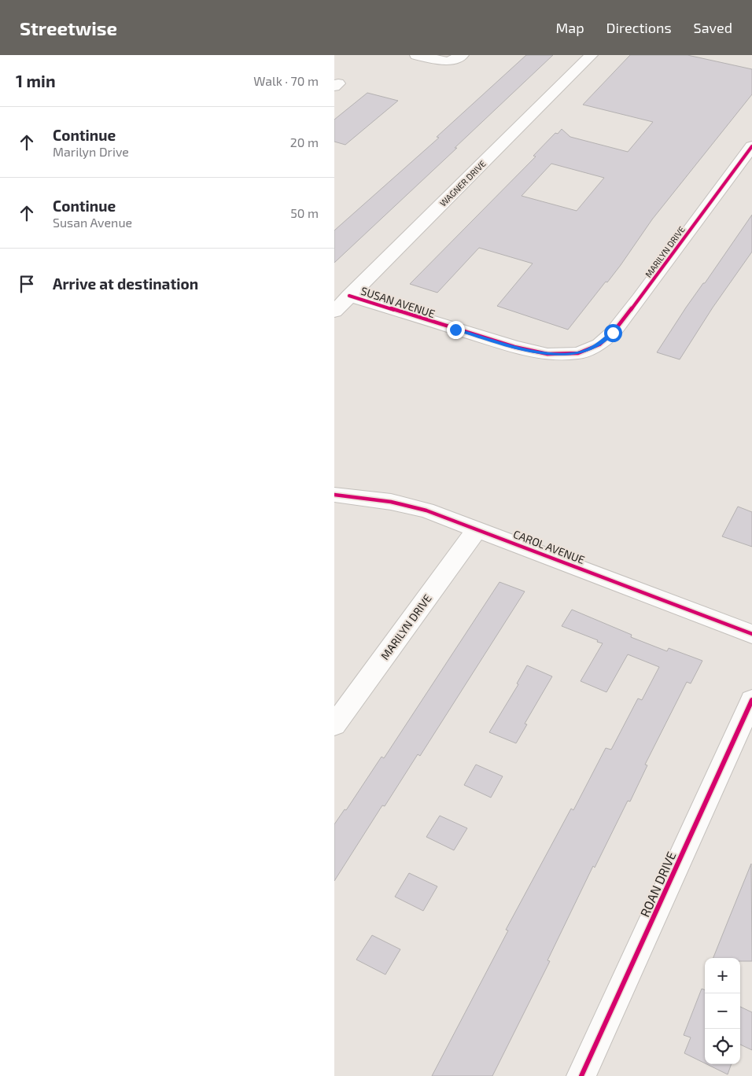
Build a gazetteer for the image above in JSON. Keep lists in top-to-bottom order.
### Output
{
  "streets": {
    "street": [
      "WAGNER DRIVE",
      "MARILYN DRIVE",
      "SUSAN AVENUE",
      "CAROL AVENUE",
      "ROAN DRIVE"
    ]
  },
  "crossings": [
    ["WAGNER DRIVE", "SUSAN AVENUE"],
    ["MARILYN DRIVE", "SUSAN AVENUE"],
    ["MARILYN DRIVE", "CAROL AVENUE"]
  ],
  "page": {
    "header": "Streetwise",
    "nav": ["Map", "Directions", "Saved"],
    "heading": ["1 min", "Walk · 70 m"],
    "list": [
      ["Continue", "Marilyn Drive", "20 m"],
      ["Continue", "Susan Avenue", "50 m"],
      "Arrive at destination"
    ],
    "map_buttons": ["+", "−"]
  }
}
